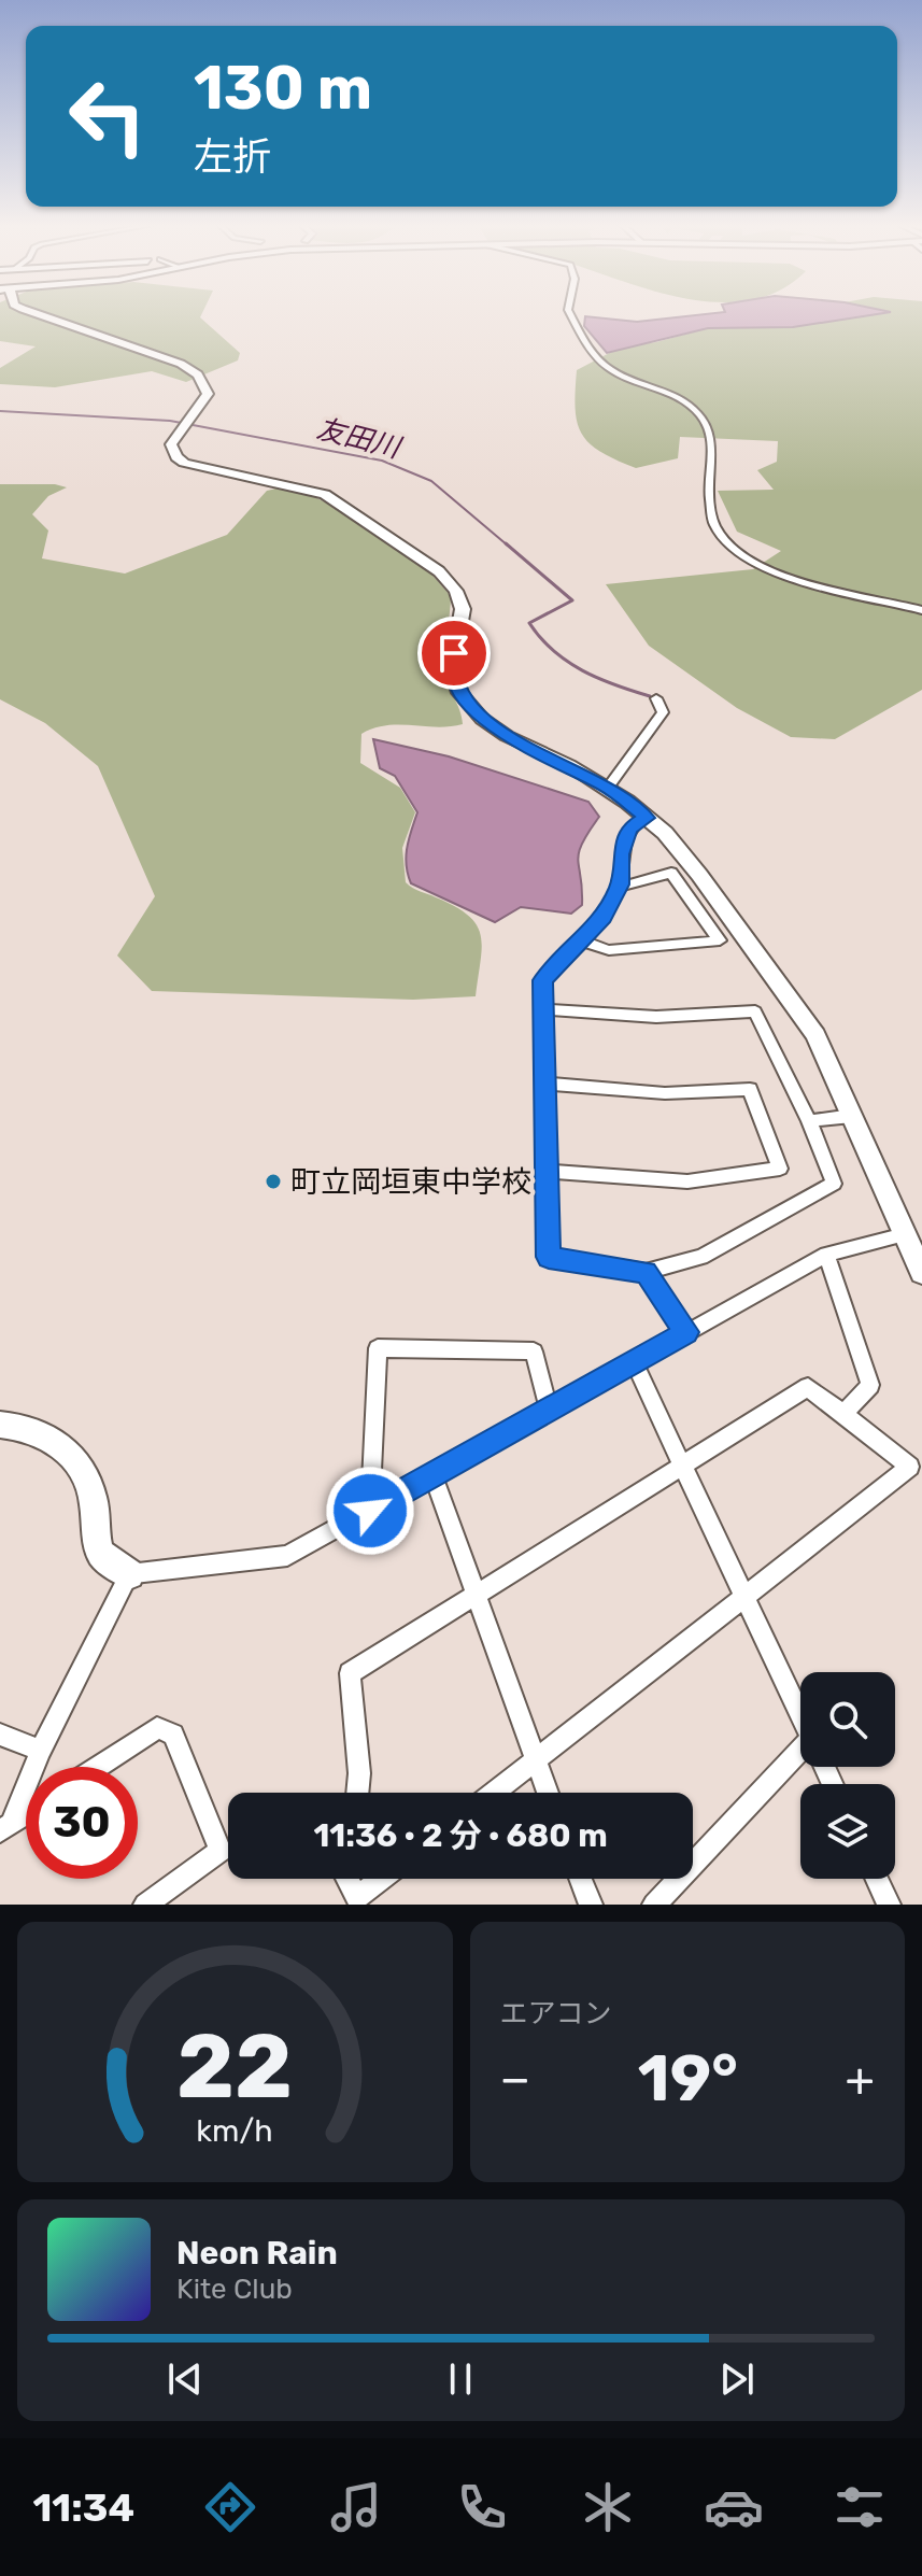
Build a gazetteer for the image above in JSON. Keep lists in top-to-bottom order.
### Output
{
  "water": ["友田川"],
  "places": ["町立岡垣東中学校"],
  "page": {
    "turn": ["130 m", "左折"],
    "limit": "30",
    "trip": "11:36 · 2 分 · 680 m",
    "tile": "エアコン",
    "heat": ["−", "19°", "+"],
    "song": ["Neon Rain", "Kite Club"],
    "tabs": "11:34",
    "gauge": ["22", "km/h"]
  }
}
